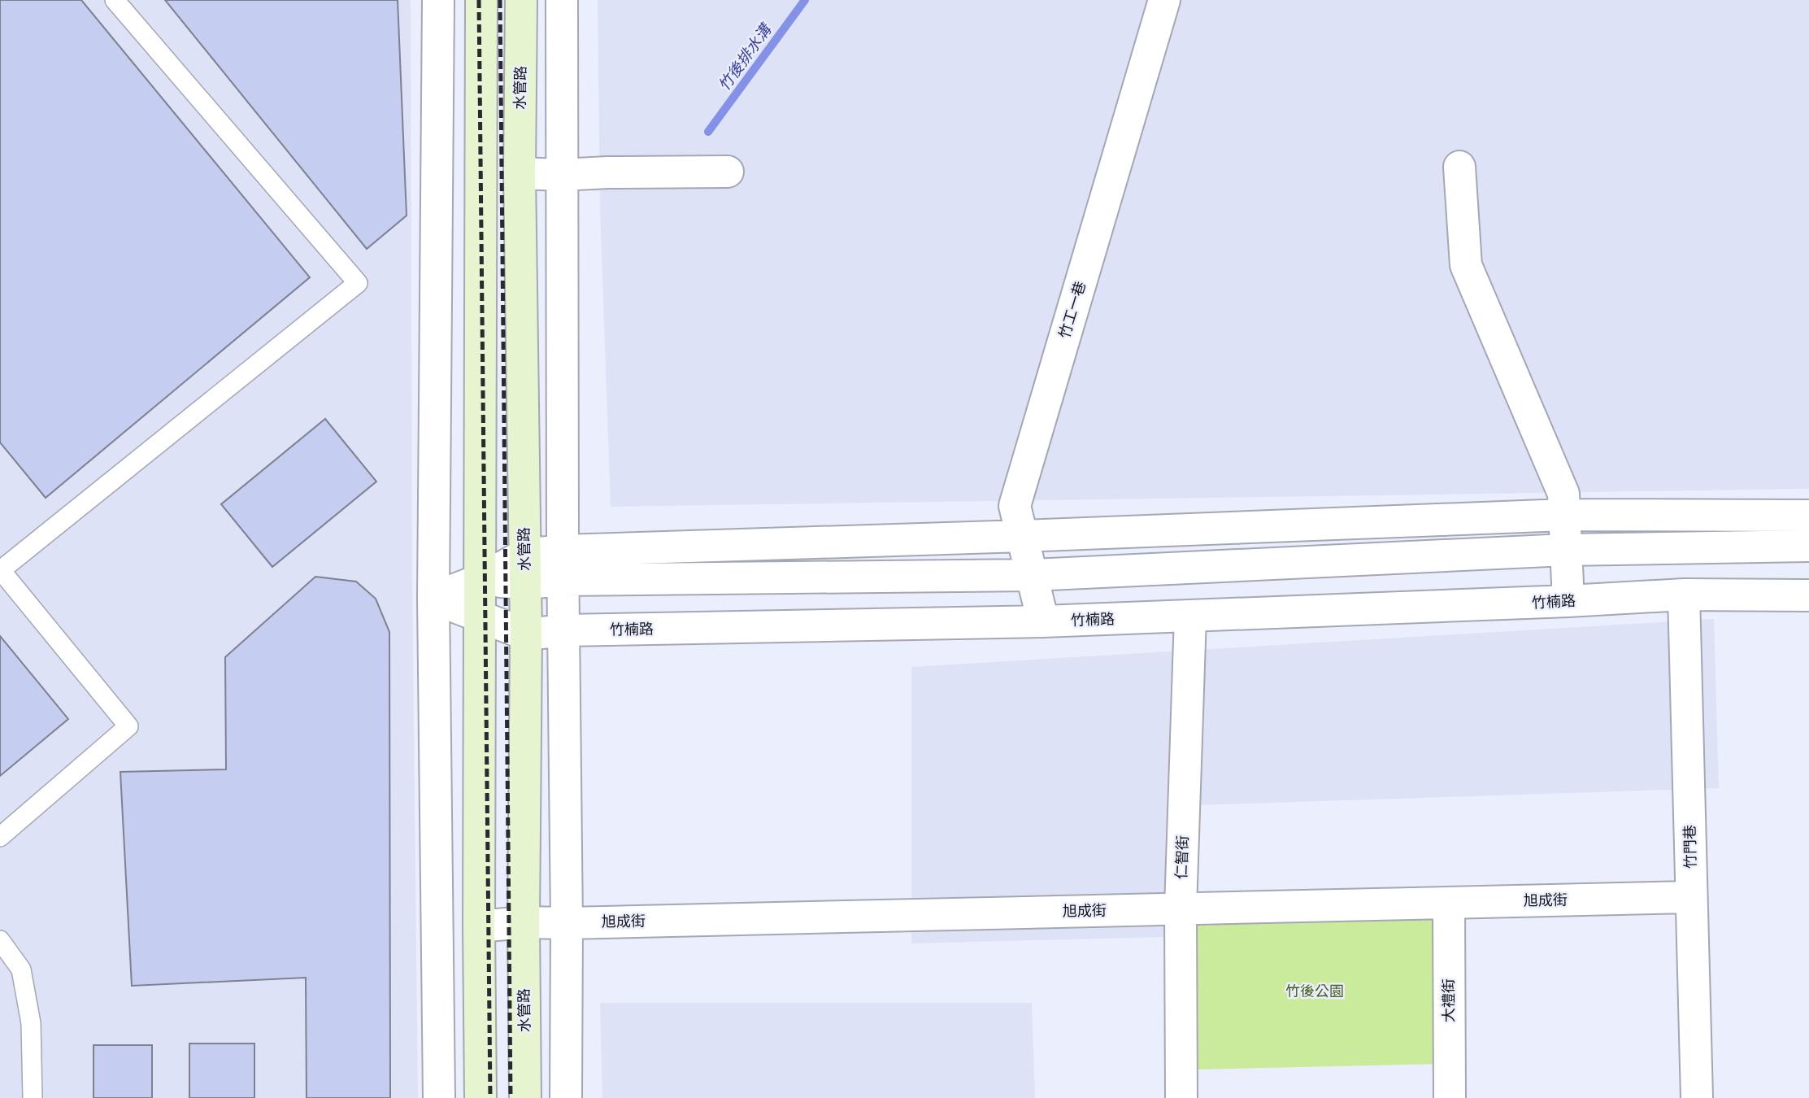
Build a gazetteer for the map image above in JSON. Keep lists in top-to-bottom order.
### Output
{
  "streets": {
    "street": [
      "水管路",
      "竹工一巷",
      "竹楠路",
      "竹門巷",
      "仁智街",
      "旭成街",
      "大禮街"
    ]
  },
  "crossings": [
    ["水管路", "竹楠路"],
    ["水管路", "旭成街"],
    ["竹工一巷", "竹楠路"],
    ["竹楠路", "竹門巷"],
    ["竹楠路", "仁智街"],
    ["竹門巷", "旭成街"],
    ["仁智街", "旭成街"],
    ["旭成街", "大禮街"]
  ],
  "water": ["竹後排水溝"],
  "parks": ["竹後公園"]
}
